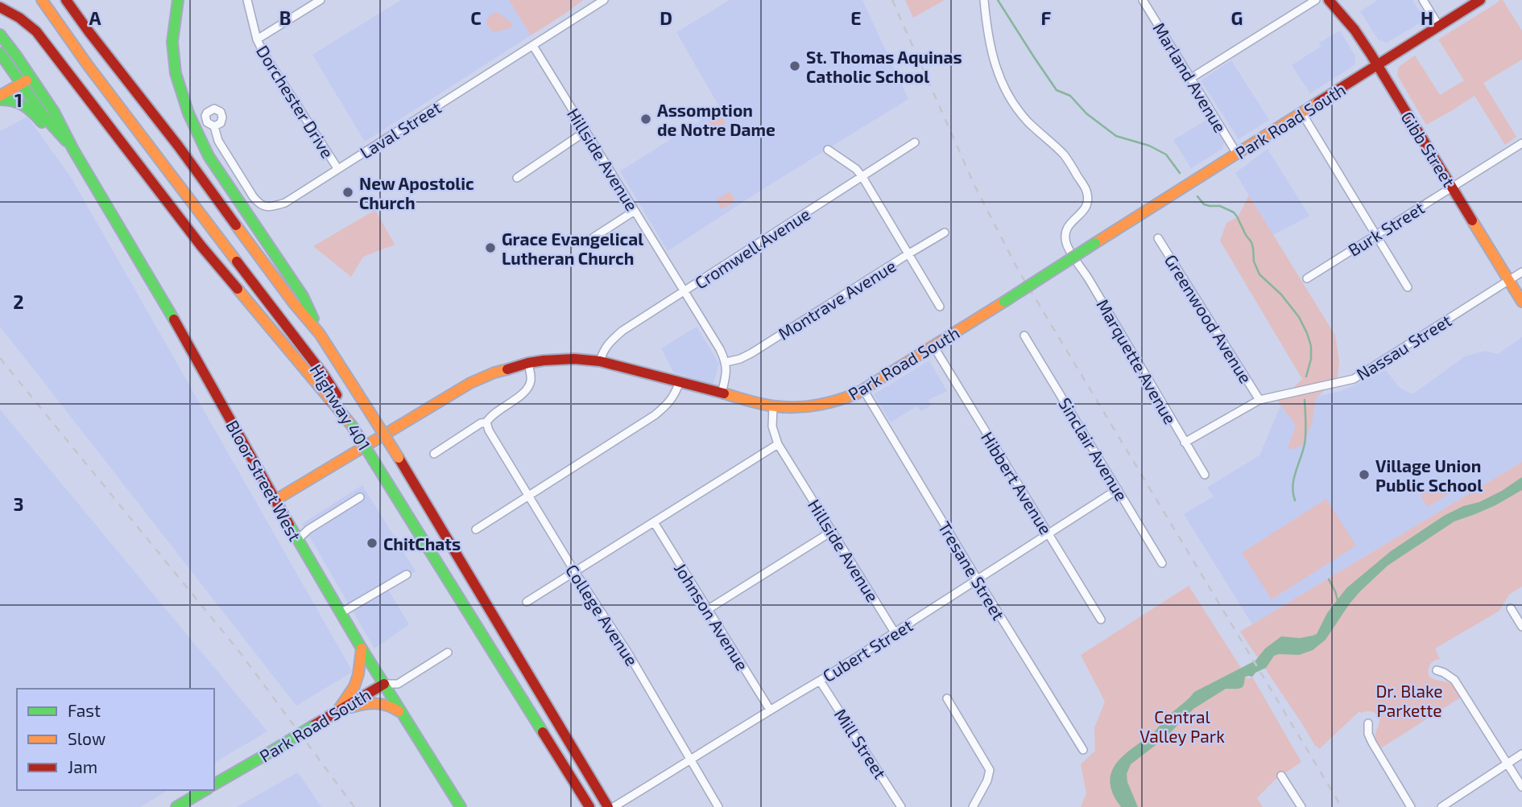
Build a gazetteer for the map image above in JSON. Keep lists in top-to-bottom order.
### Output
{
  "streets": {
    "main road": [
      "Park Road South",
      "Gibb Street",
      "Highway 401",
      "Bloor Street West"
    ],
    "street": [
      "Marland Avenue",
      "Dorchester Drive",
      "Laval Street",
      "Hillside Avenue",
      "Burk Street",
      "Cromwell Avenue",
      "Montrave Avenue",
      "Greenwood Avenue",
      "Nassau Street",
      "Marquette Avenue",
      "Sinclair Avenue",
      "Hibbert Avenue",
      "Tresane Street",
      "College Avenue",
      "Johnson Avenue",
      "Cubert Street",
      "Mill Street"
    ]
  },
  "crossings": [
    ["Marland Avenue", "Park Road South"],
    ["Dorchester Drive", "Laval Street"],
    ["Park Road South", "Gibb Street"],
    ["Park Road South", "Hillside Avenue"],
    ["Park Road South", "Cromwell Avenue"],
    ["Park Road South", "Bloor Street West"],
    ["Park Road South", "Hibbert Avenue"],
    ["Park Road South", "Tresane Street"],
    ["Laval Street", "Hillside Avenue"],
    ["Gibb Street", "Burk Street"],
    ["Gibb Street", "Nassau Street"],
    ["Hillside Avenue", "Cromwell Avenue"],
    ["Hillside Avenue", "Montrave Avenue"],
    ["Hillside Avenue", "Cubert Street"],
    ["Greenwood Avenue", "Nassau Street"],
    ["Nassau Street", "Marquette Avenue"],
    ["Sinclair Avenue", "Cubert Street"],
    ["Hibbert Avenue", "Cubert Street"],
    ["Tresane Street", "Cubert Street"],
    ["College Avenue", "Cubert Street"],
    ["Johnson Avenue", "Cubert Street"],
    ["Cubert Street", "Mill Street"]
  ],
  "parks": ["Dr. Blake Parkette", "Central Valley Park"],
  "places": [
    "St. Thomas Aquinas Catholic School",
    "Assomption de Notre Dame",
    "New Apostolic Church",
    "Grace Evangelical Lutheran Church",
    "Village Union Public School",
    "ChitChats"
  ],
  "legend": ["Fast", "Slow", "Jam"],
  "grid": {
    "columns": [
      "A",
      "B",
      "C",
      "D",
      "E",
      "F",
      "G",
      "H"
    ],
    "rows": ["1", "2", "3"]
  }
}
